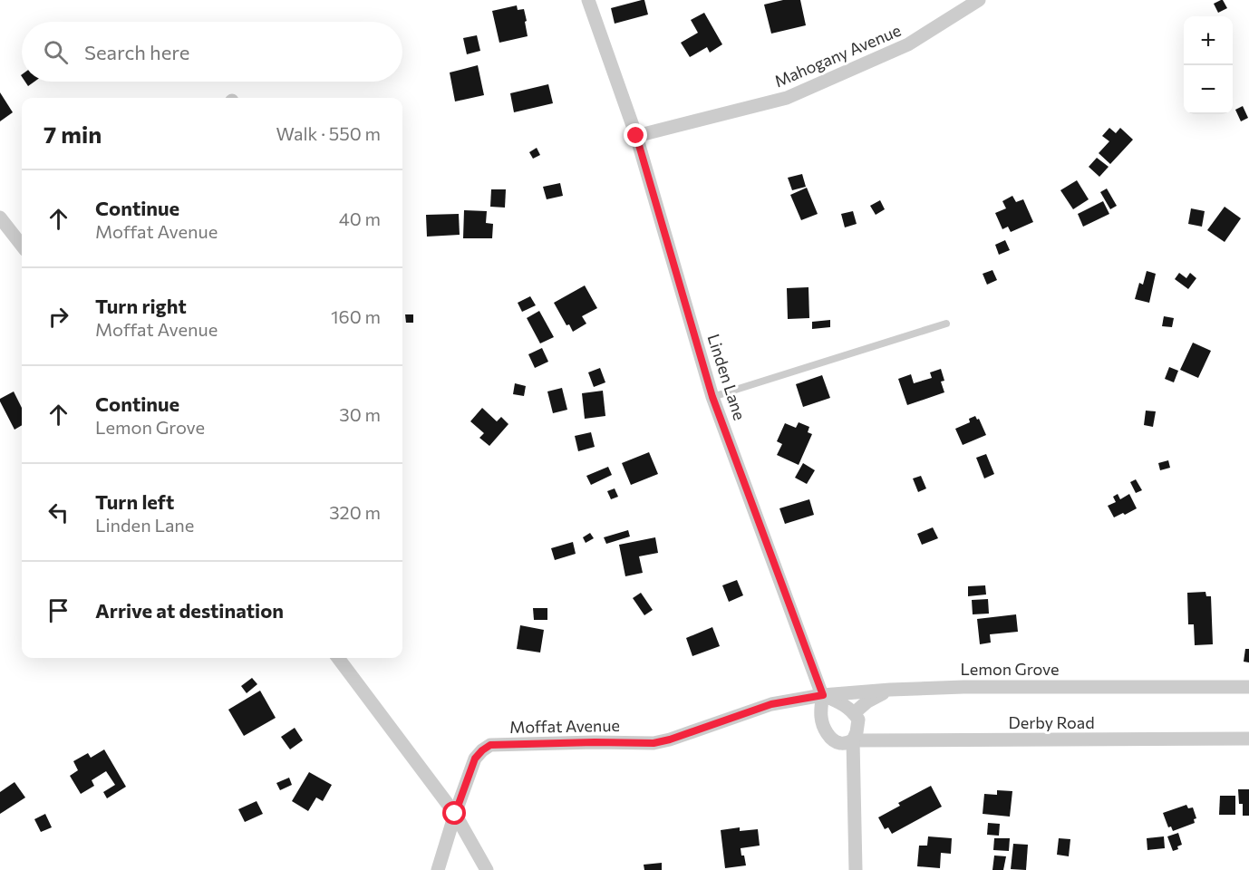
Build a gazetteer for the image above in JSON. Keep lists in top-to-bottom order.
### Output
{
  "streets": {
    "street": [
      "Mahogany Avenue",
      "Linden Lane",
      "Lemon Grove",
      "Derby Road",
      "Moffat Avenue"
    ]
  },
  "crossings": [
    ["Mahogany Avenue", "Linden Lane"],
    ["Linden Lane", "Lemon Grove"],
    ["Linden Lane", "Derby Road"],
    ["Lemon Grove", "Moffat Avenue"]
  ],
  "page": {
    "map_buttons": ["+", "−"],
    "search": "Search here",
    "heading": ["7 min", "Walk · 550 m"],
    "list": [
      ["Continue", "Moffat Avenue", "40 m"],
      ["Turn right", "Moffat Avenue", "160 m"],
      ["Continue", "Lemon Grove", "30 m"],
      ["Turn left", "Linden Lane", "320 m"],
      "Arrive at destination"
    ]
  }
}
